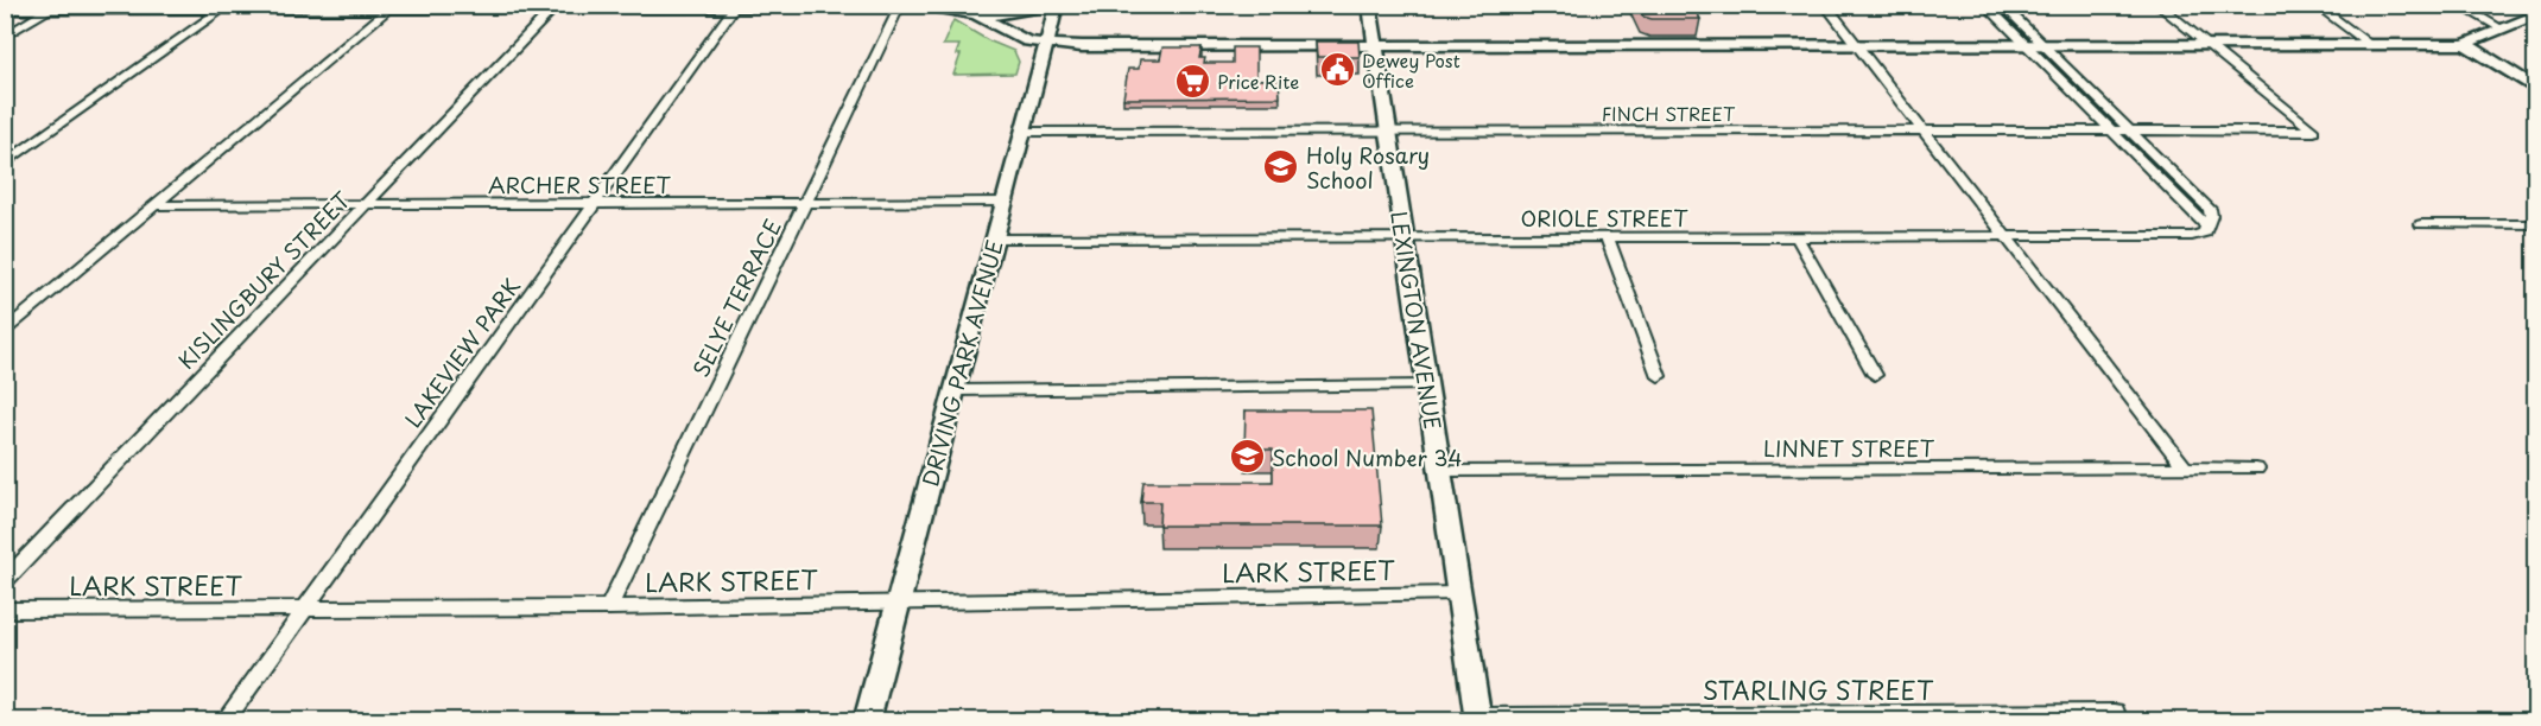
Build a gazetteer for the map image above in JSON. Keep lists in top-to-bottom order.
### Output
{
  "streets": {
    "street": [
      "FINCH STREET",
      "ARCHER STREET",
      "ORIOLE STREET",
      "KISLINGBURY STREET",
      "SELYE TERRACE",
      "LEXINGTON AVENUE",
      "LAKEVIEW PARK",
      "DRIVING PARK AVENUE",
      "LINNET STREET",
      "LARK STREET",
      "STARLING STREET"
    ]
  },
  "crossings": [
    ["FINCH STREET", "LEXINGTON AVENUE"],
    ["FINCH STREET", "DRIVING PARK AVENUE"],
    ["ARCHER STREET", "KISLINGBURY STREET"],
    ["ARCHER STREET", "SELYE TERRACE"],
    ["ARCHER STREET", "LAKEVIEW PARK"],
    ["ARCHER STREET", "DRIVING PARK AVENUE"],
    ["ORIOLE STREET", "LEXINGTON AVENUE"],
    ["ORIOLE STREET", "DRIVING PARK AVENUE"],
    ["SELYE TERRACE", "LARK STREET"],
    ["LEXINGTON AVENUE", "LINNET STREET"],
    ["LEXINGTON AVENUE", "LARK STREET"],
    ["LEXINGTON AVENUE", "STARLING STREET"],
    ["LAKEVIEW PARK", "LARK STREET"],
    ["DRIVING PARK AVENUE", "LARK STREET"]
  ],
  "places": {
    "public building": ["Dewey Post Office"],
    "supermarket": ["Price Rite"],
    "school or university": ["Holy Rosary School", "School Number 34"]
  }
}
